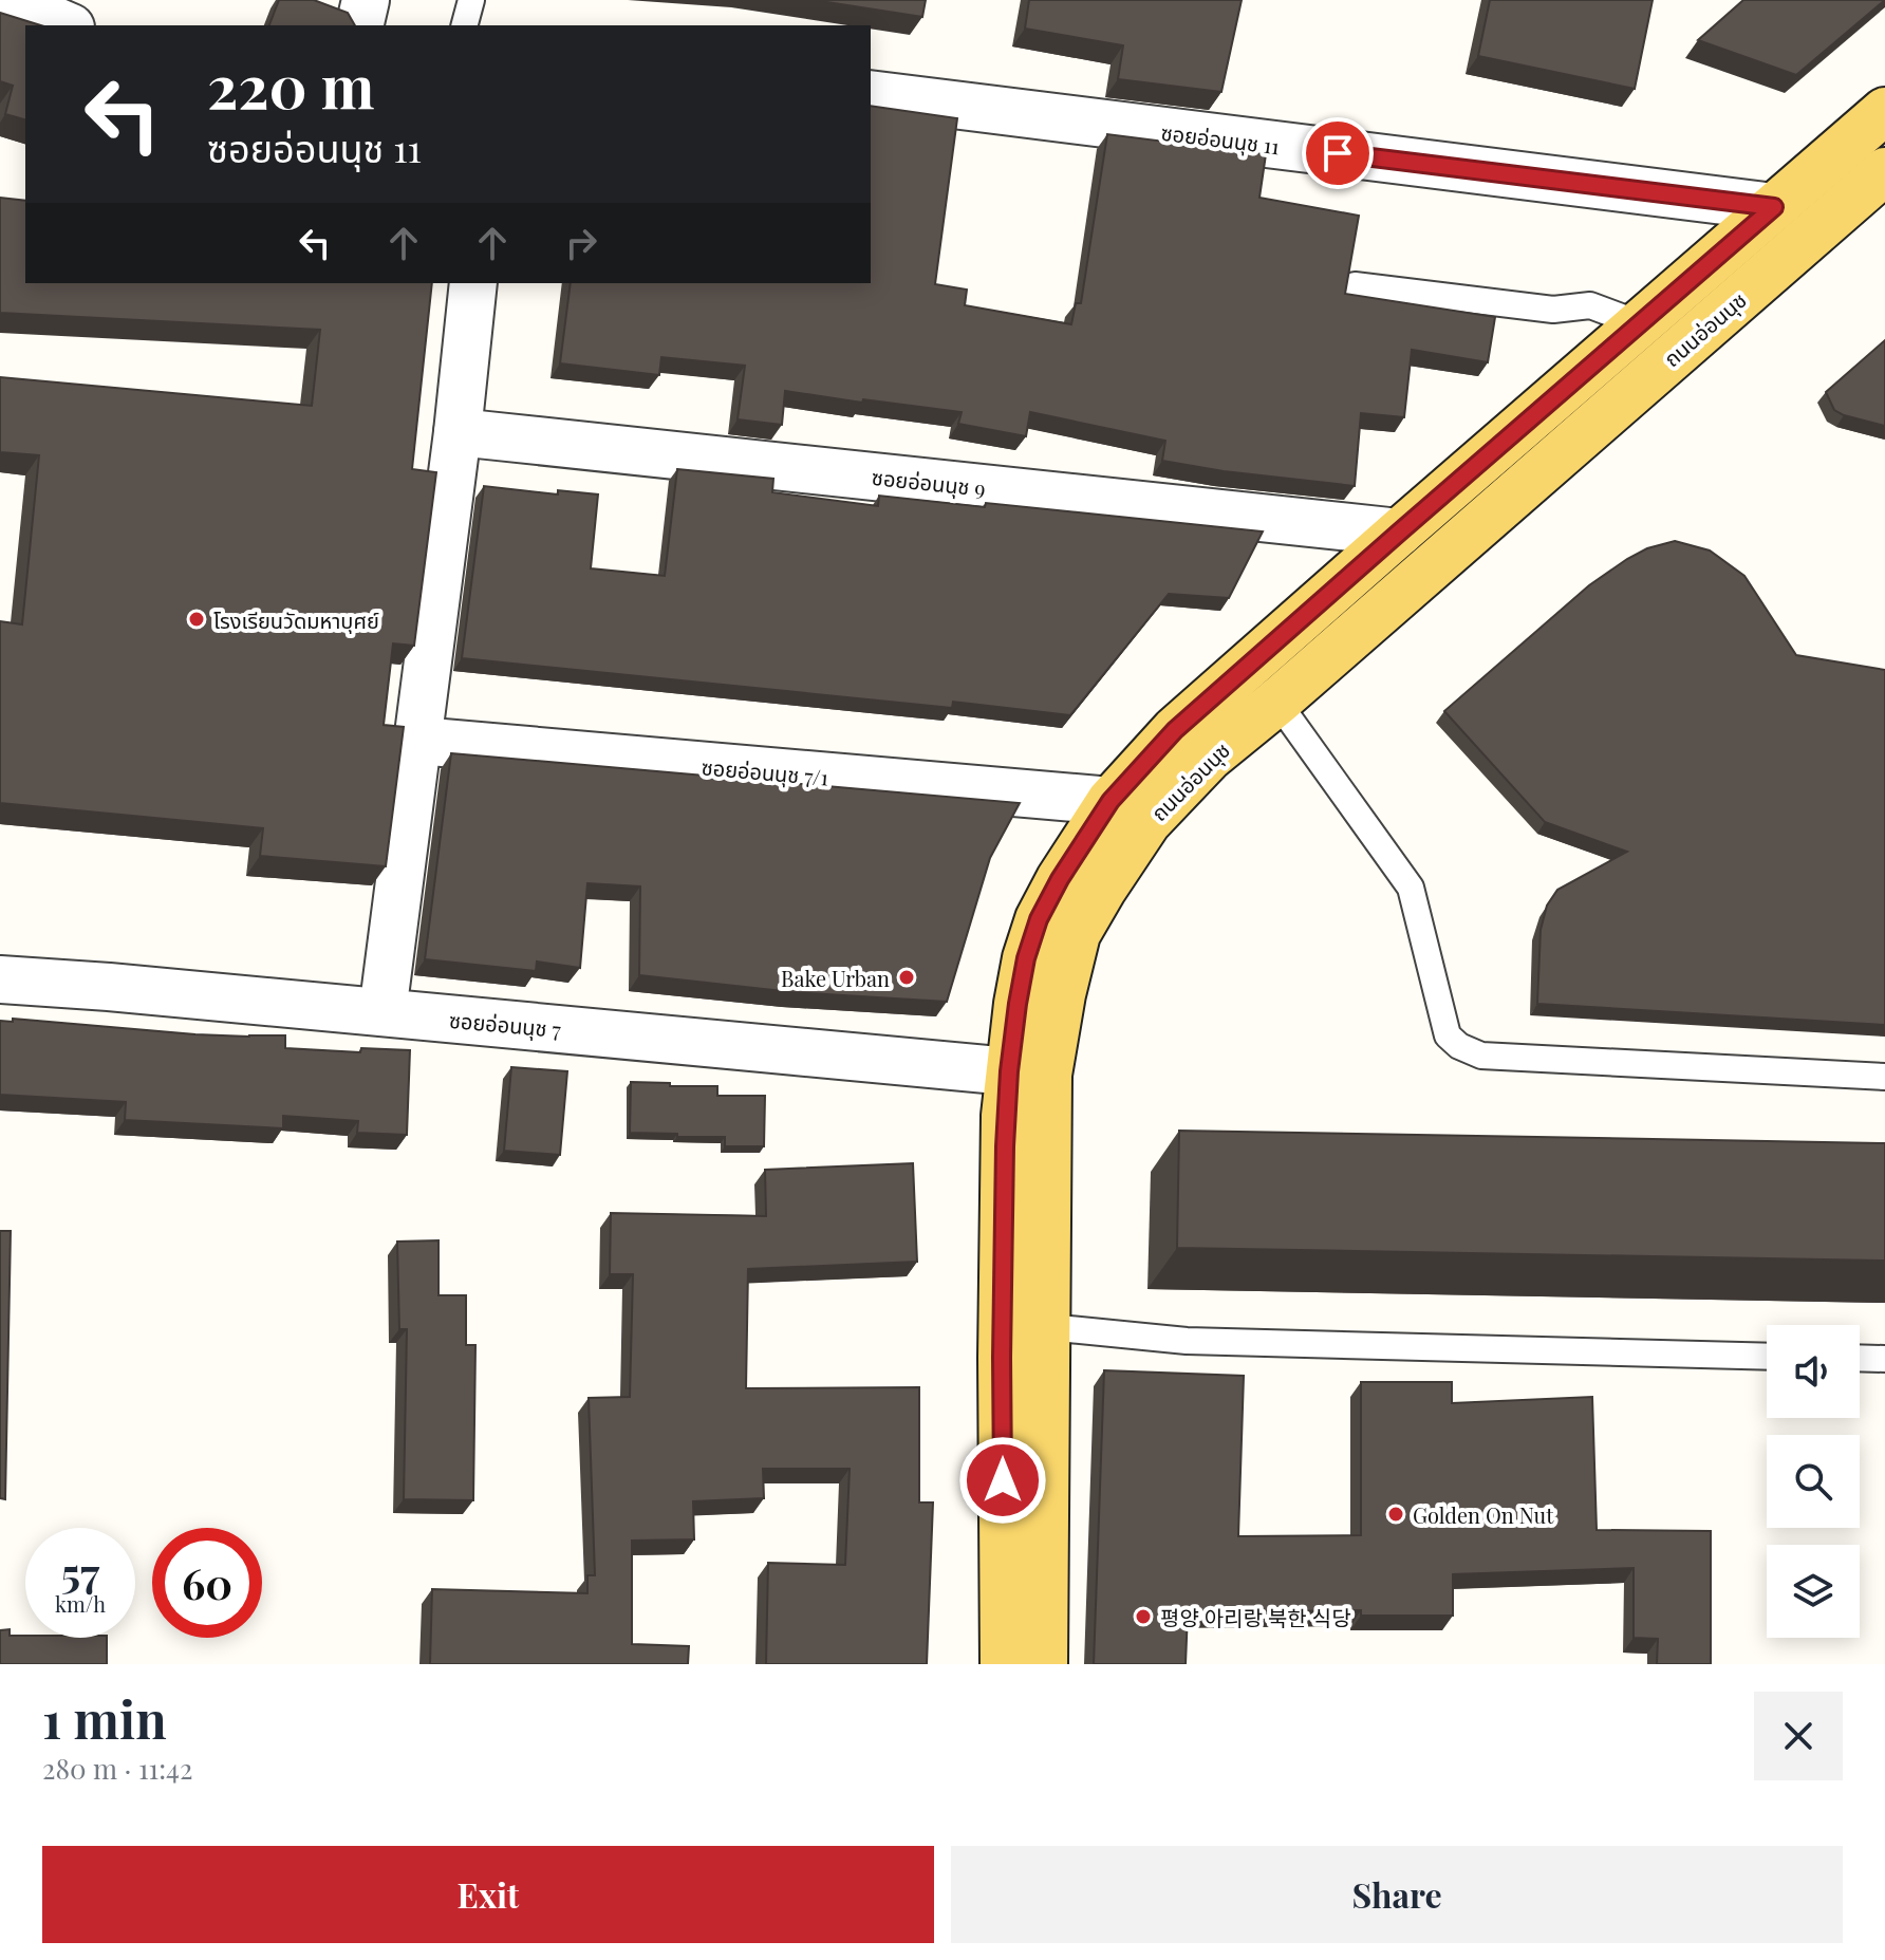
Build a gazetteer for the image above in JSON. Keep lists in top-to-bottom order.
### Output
{
  "streets": {
    "main road": ["ถนนอ่อนนุช"],
    "street": [
      "ซอยอ่อนนุช 11",
      "ซอยอ่อนนุช 9",
      "ซอยอ่อนนุช 7/1",
      "ซอยอ่อนนุช 7"
    ]
  },
  "crossings": [
    ["ซอยอ่อนนุช 11", "ถนนอ่อนนุช"],
    ["ถนนอ่อนนุช", "ซอยอ่อนนุช 9"],
    ["ถนนอ่อนนุช", "ซอยอ่อนนุช 7/1"],
    ["ถนนอ่อนนุช", "ซอยอ่อนนุช 7"]
  ],
  "places": [
    "โรงเรียนวัดมหาบุศย์",
    "Bake Urban",
    "Golden On Nut",
    "평양 아리랑 북한 식당"
  ],
  "page": {
    "turn": ["220 m", "ซอยอ่อนนุช 11"],
    "speed": "57 km/h",
    "limit": "60",
    "heading": ["1 min", "280 m · 11:42"],
    "buttons": ["Exit", "Share"]
  }
}
